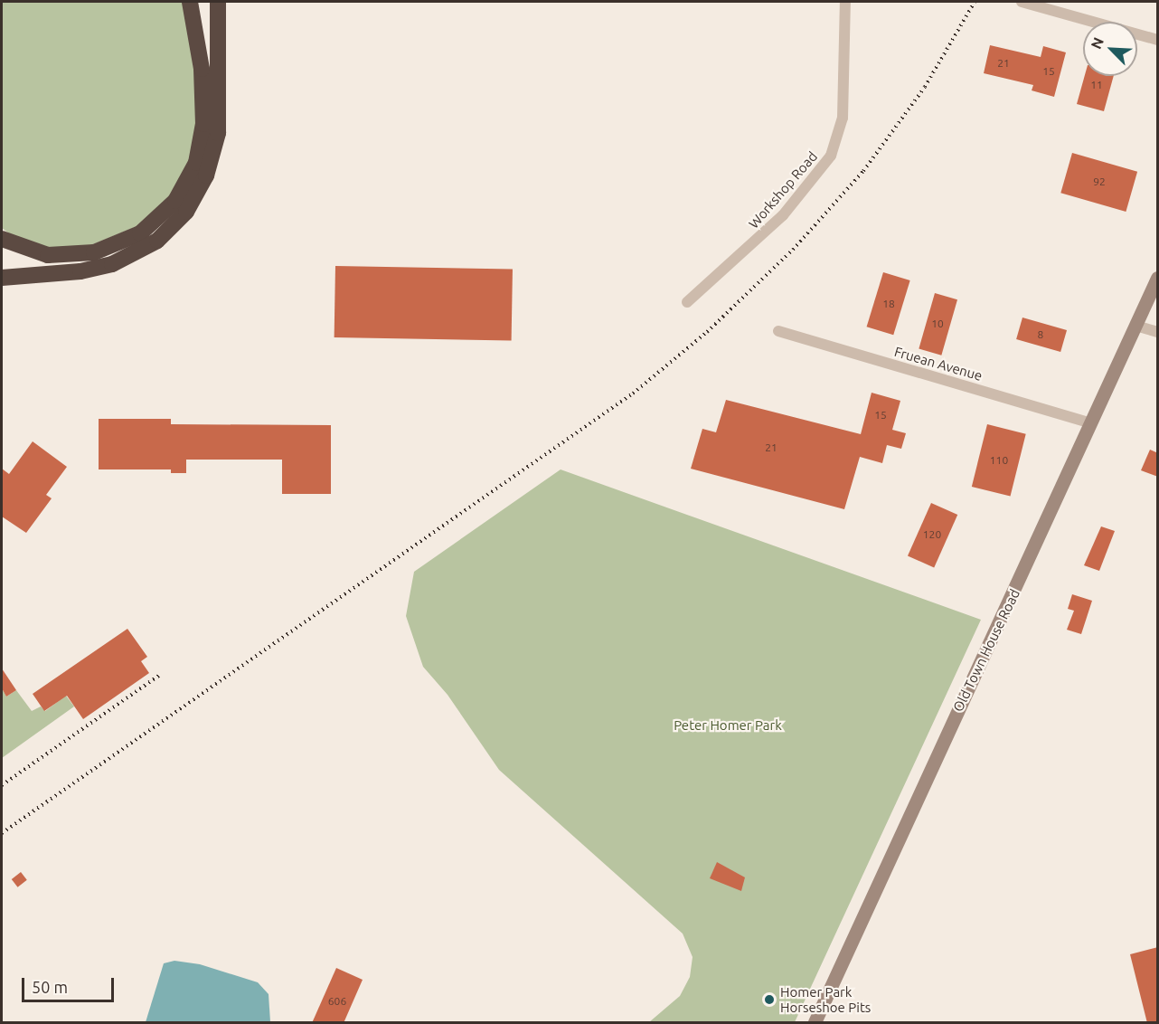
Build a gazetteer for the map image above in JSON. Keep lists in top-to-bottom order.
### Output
{
  "streets": {
    "main road": ["Old Town House Road"],
    "street": ["Workshop Road", "Fruean Avenue"]
  },
  "crossings": [
    ["Fruean Avenue", "Old Town House Road"]
  ],
  "parks": ["Peter Homer Park"],
  "places": ["Homer Park Horseshoe Pits"],
  "house_numbers": [
    "21",
    "15",
    "11",
    "92",
    "18",
    "10",
    "8",
    "15",
    "21",
    "110",
    "120",
    "606"
  ],
  "scale_bar": "50 m",
  "north": "top left"
}
